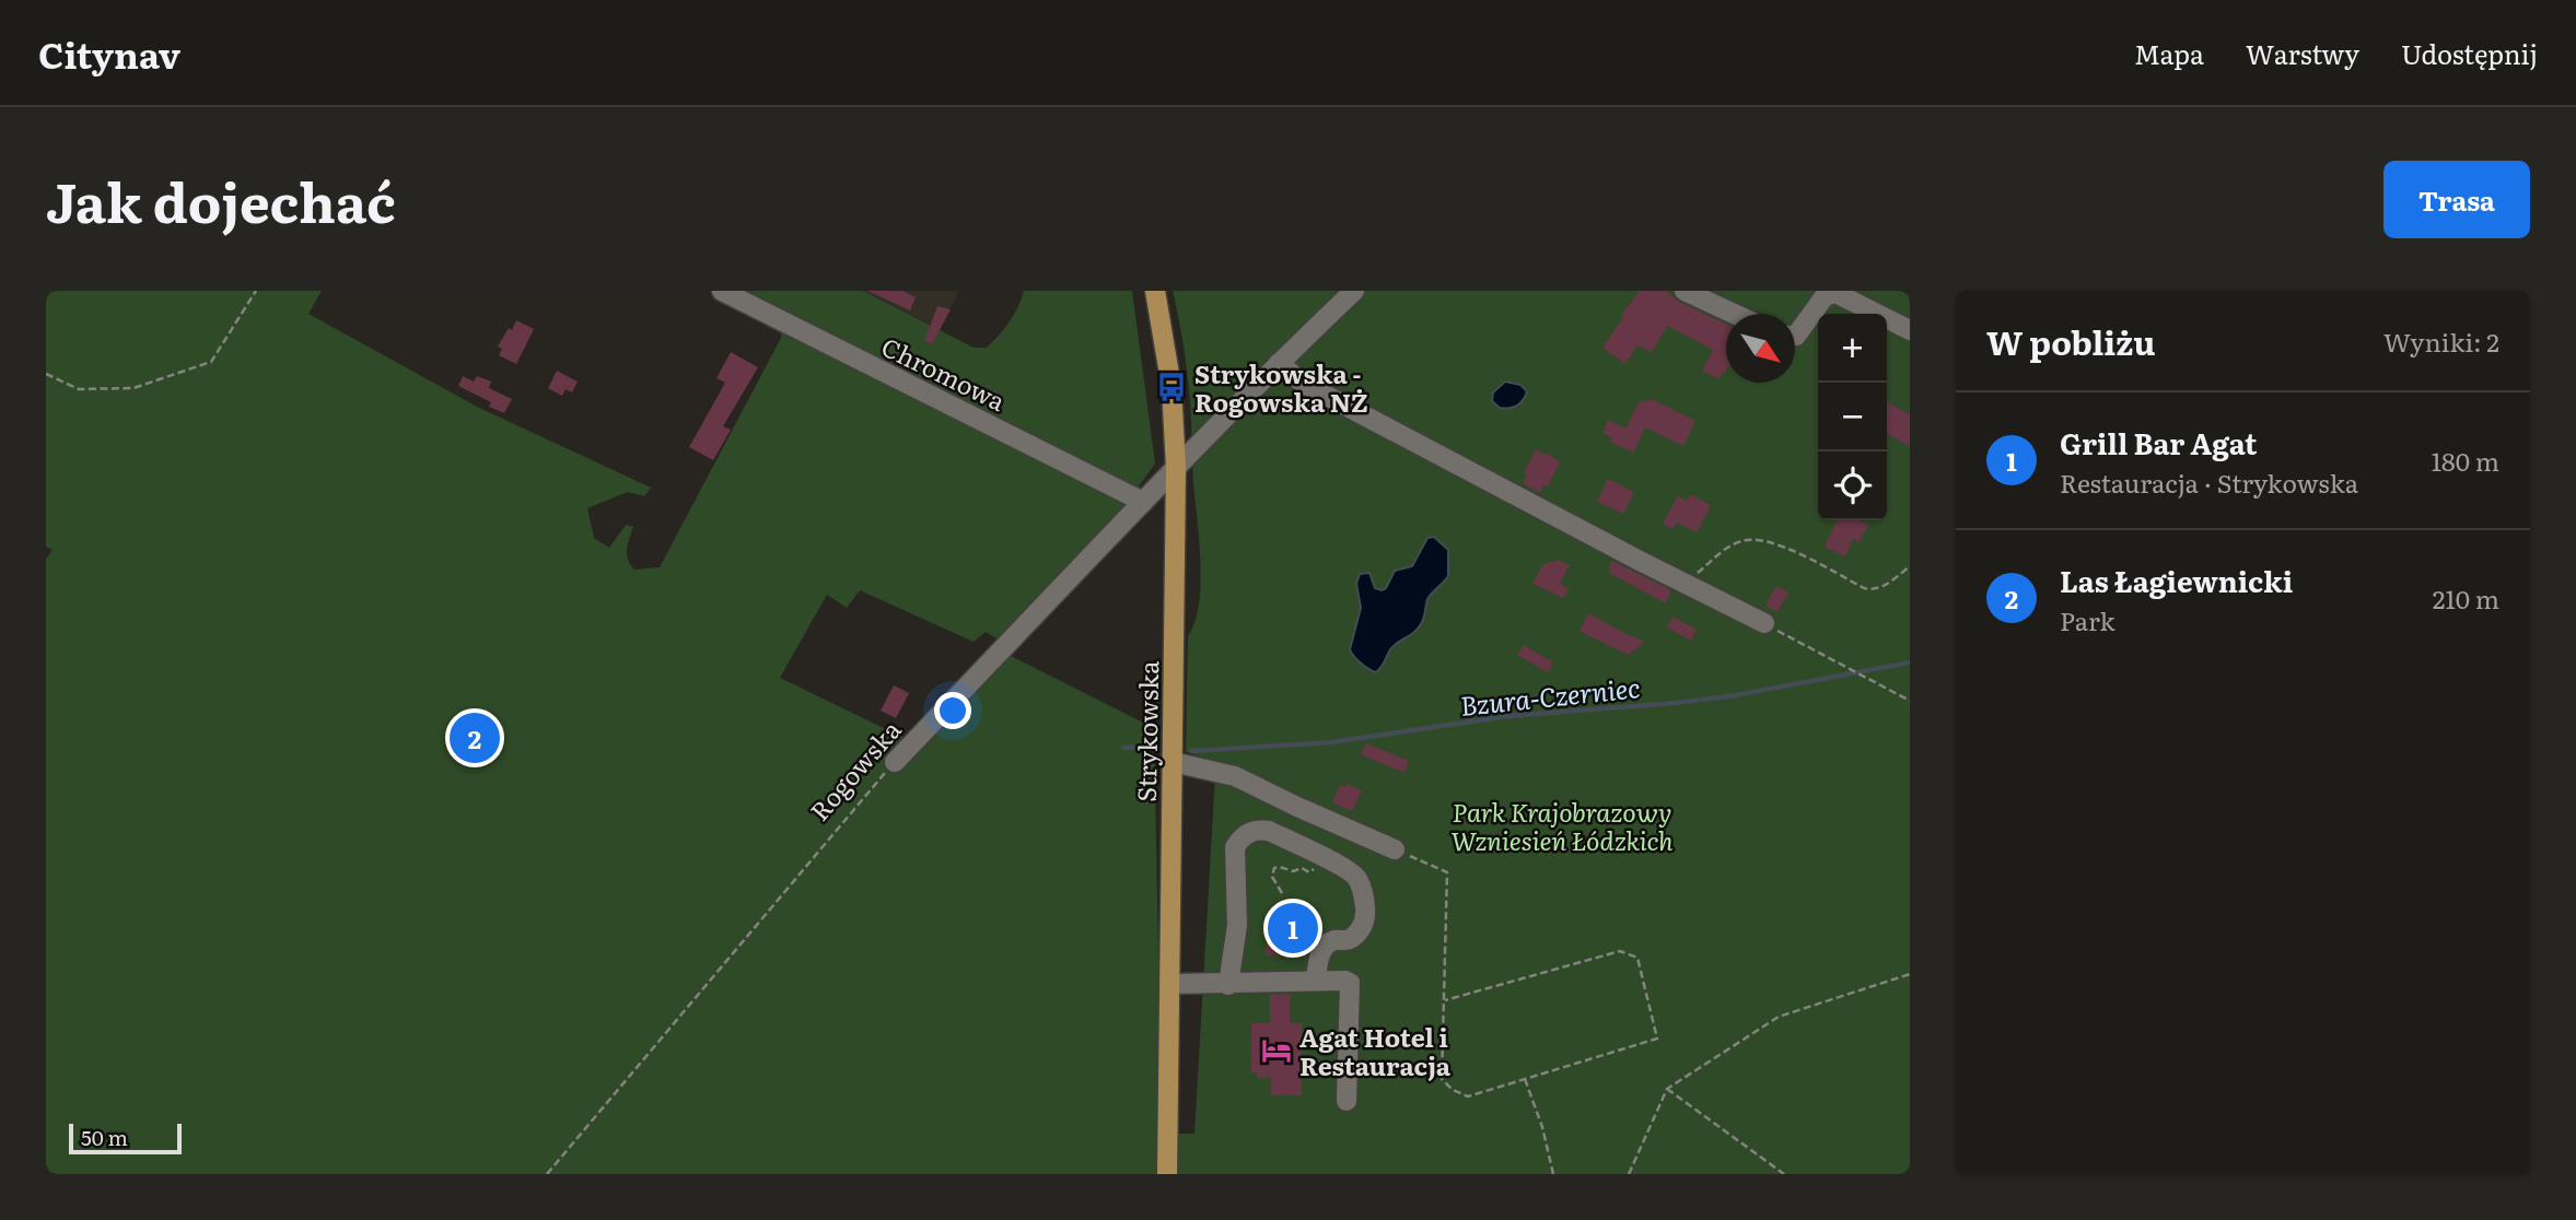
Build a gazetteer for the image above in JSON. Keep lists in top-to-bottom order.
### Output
{
  "streets": {
    "main road": ["Strykowska"],
    "street": ["Chromowa", "Rogowska"]
  },
  "crossings": [
    ["Chromowa", "Rogowska"],
    ["Strykowska", "Rogowska"]
  ],
  "water": ["Bzura-Czerniec"],
  "parks": ["Park Krajobrazowy Wzniesień Łódzkich"],
  "places": {
    "bus stop": ["Strykowska - Rogowska NŻ"],
    "hotel": ["Agat Hotel i Restauracja"]
  },
  "scale_bar": "50 m",
  "north": "bottom right",
  "page": {
    "header": "Citynav",
    "nav": ["Mapa", "Warstwy", "Udostępnij"],
    "title": "Jak dojechać",
    "buttons": "Trasa",
    "heading": ["W pobliżu", "Wyniki: 2"],
    "map_buttons": ["+", "−"],
    "list": [
      {
        "mark": "1",
        "name": "Grill Bar Agat",
        "note": "Restauracja · Strykowska",
        "value": "180 m"
      },
      {
        "mark": "2",
        "name": "Las Łagiewnicki",
        "note": "Park",
        "value": "210 m"
      }
    ],
    "pins": ["2", "1"],
    "scale": "50 m"
  }
}
